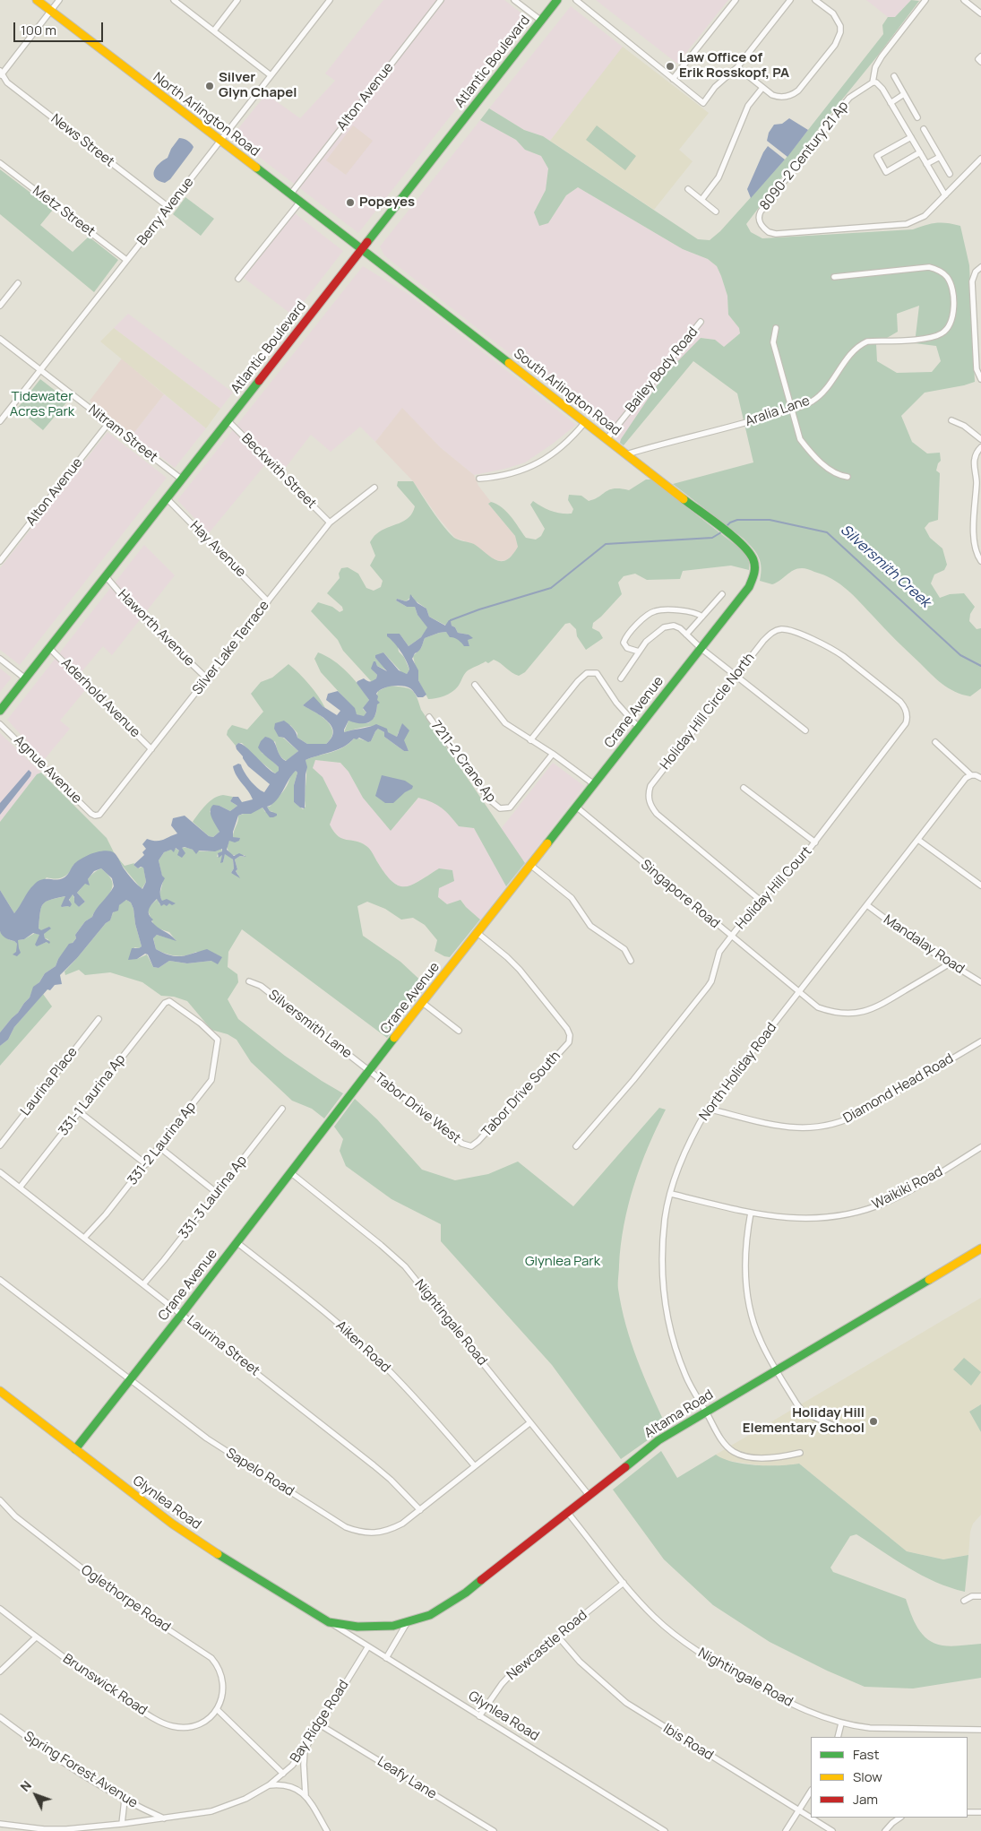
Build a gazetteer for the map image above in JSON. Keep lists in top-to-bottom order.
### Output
{
  "streets": {
    "street": [
      "Atlantic Boulevard",
      "Alton Avenue",
      "North Arlington Road",
      "News Street",
      "8090-2 Century 21 Ap",
      "Metz Street",
      "Berry Avenue",
      "Bailey Body Road",
      "South Arlington Road",
      "Aralia Lane",
      "Nitram Street",
      "Beckwith Street",
      "Hay Avenue",
      "Haworth Avenue",
      "Silver Lake Terrace",
      "Aderhold Avenue",
      "Holiday Hill Circle North",
      "Crane Avenue",
      "7211-2 Crane Ap",
      "Agnue Avenue",
      "Holiday Hill Court",
      "Singapore Road",
      "Mandalay Road",
      "Silversmith Lane",
      "North Holiday Road",
      "Laurina Place",
      "Diamond Head Road",
      "Tabor Drive South",
      "331-1 Laurina Ap",
      "Tabor Drive West",
      "331-2 Laurina Ap",
      "Waikiki Road",
      "331-3 Laurina Ap",
      "Nightingale Road",
      "Laurina Street",
      "Aiken Road",
      "Altama Road",
      "Sapelo Road",
      "Glynlea Road",
      "Oglethorpe Road",
      "Newcastle Road",
      "Brunswick Road",
      "Bay Ridge Road",
      "Ibis Road",
      "Spring Forest Avenue",
      "Leafy Lane"
    ]
  },
  "crossings": [
    ["Atlantic Boulevard", "North Arlington Road"],
    ["Atlantic Boulevard", "South Arlington Road"],
    ["Atlantic Boulevard", "Nitram Street"],
    ["Atlantic Boulevard", "Beckwith Street"],
    ["Atlantic Boulevard", "Hay Avenue"],
    ["Atlantic Boulevard", "Haworth Avenue"],
    ["Atlantic Boulevard", "Aderhold Avenue"],
    ["Alton Avenue", "North Arlington Road"],
    ["Alton Avenue", "Nitram Street"],
    ["North Arlington Road", "Berry Avenue"],
    ["North Arlington Road", "South Arlington Road"],
    ["News Street", "Berry Avenue"],
    ["Metz Street", "Berry Avenue"],
    ["Berry Avenue", "Nitram Street"],
    ["Bailey Body Road", "South Arlington Road"],
    ["South Arlington Road", "Aralia Lane"],
    ["South Arlington Road", "Crane Avenue"],
    ["Beckwith Street", "Silver Lake Terrace"],
    ["Hay Avenue", "Silver Lake Terrace"],
    ["Haworth Avenue", "Silver Lake Terrace"],
    ["Silver Lake Terrace", "Aderhold Avenue"],
    ["Silver Lake Terrace", "Agnue Avenue"],
    ["Holiday Hill Circle North", "Holiday Hill Court"],
    ["Crane Avenue", "Singapore Road"],
    ["Crane Avenue", "Silversmith Lane"],
    ["Crane Avenue", "Tabor Drive South"],
    ["Crane Avenue", "Tabor Drive West"],
    ["Crane Avenue", "Nightingale Road"],
    ["Crane Avenue", "Laurina Street"],
    ["Crane Avenue", "Aiken Road"],
    ["Crane Avenue", "Sapelo Road"],
    ["Crane Avenue", "Glynlea Road"],
    ["Holiday Hill Court", "Singapore Road"],
    ["Singapore Road", "Mandalay Road"],
    ["Singapore Road", "North Holiday Road"],
    ["Mandalay Road", "North Holiday Road"],
    ["Silversmith Lane", "Tabor Drive West"],
    ["North Holiday Road", "Diamond Head Road"],
    ["North Holiday Road", "Waikiki Road"],
    ["North Holiday Road", "Altama Road"],
    ["Tabor Drive South", "Tabor Drive West"],
    ["331-1 Laurina Ap", "331-2 Laurina Ap"],
    ["331-1 Laurina Ap", "Laurina Street"],
    ["331-2 Laurina Ap", "Laurina Street"],
    ["331-3 Laurina Ap", "Laurina Street"],
    ["Nightingale Road", "Altama Road"],
    ["Nightingale Road", "Sapelo Road"],
    ["Nightingale Road", "Newcastle Road"],
    ["Laurina Street", "Sapelo Road"],
    ["Aiken Road", "Sapelo Road"],
    ["Altama Road", "Glynlea Road"],
    ["Glynlea Road", "Newcastle Road"],
    ["Glynlea Road", "Bay Ridge Road"],
    ["Oglethorpe Road", "Brunswick Road"],
    ["Newcastle Road", "Ibis Road"],
    ["Bay Ridge Road", "Spring Forest Avenue"],
    ["Bay Ridge Road", "Leafy Lane"]
  ],
  "water": ["Silversmith Creek"],
  "parks": ["Tidewater Acres Park", "Glynlea Park"],
  "places": [
    "Law Office of Erik Rosskopf, PA",
    "Silver Glyn Chapel",
    "Popeyes",
    "Holiday Hill Elementary School"
  ],
  "legend": ["Fast", "Slow", "Jam"],
  "scale_bar": "100 m",
  "north": "top left"
}
